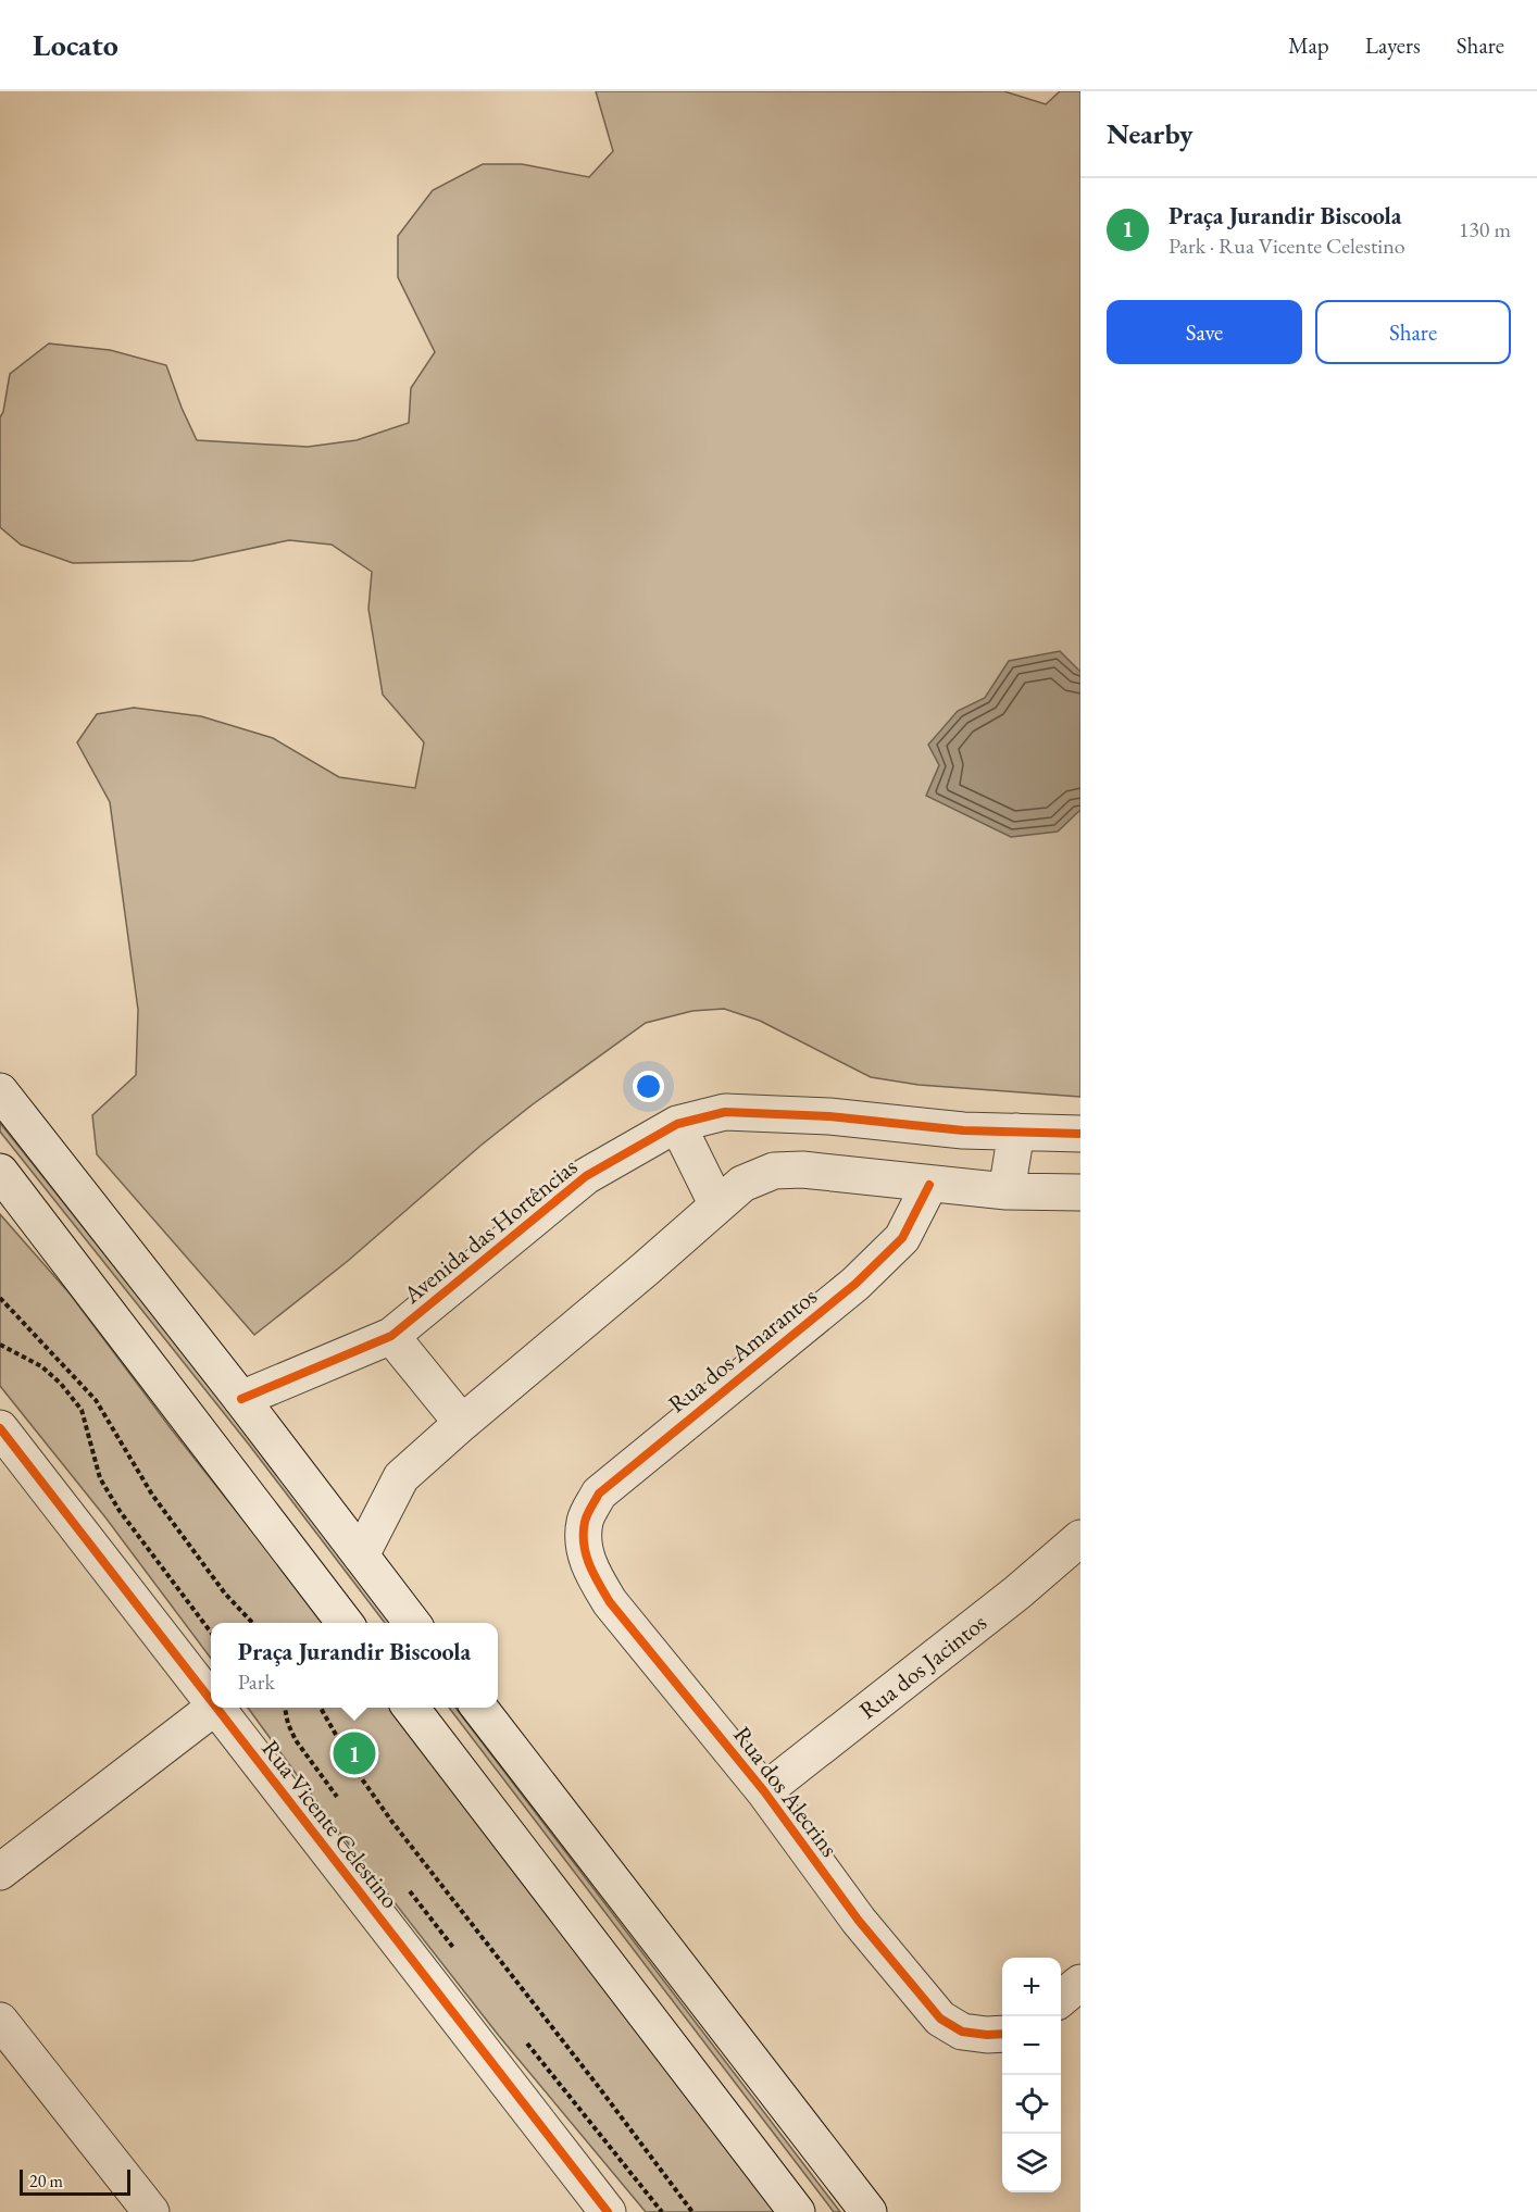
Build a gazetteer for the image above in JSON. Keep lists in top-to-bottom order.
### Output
{
  "streets": {
    "street": [
      "Avenida das Hortências",
      "Rua dos Amarantos",
      "Rua dos Jacintos",
      "Rua dos Alecrins",
      "Rua Vicente Celestino"
    ]
  },
  "crossings": [
    ["Rua dos Amarantos", "Rua dos Alecrins"],
    ["Rua dos Jacintos", "Rua dos Alecrins"]
  ],
  "scale_bar": "20 m",
  "page": {
    "header": "Locato",
    "nav": ["Map", "Layers", "Share"],
    "heading": "Nearby",
    "list": [
      {
        "mark": "1",
        "name": "Praça Jurandir Biscoola",
        "note": "Park · Rua Vicente Celestino",
        "value": "130 m"
      }
    ],
    "buttons": ["Save", "Share"],
    "popup": ["Praça Jurandir Biscoola", "Park"],
    "pins": "1",
    "map_buttons": ["+", "−"],
    "scale": "20 m"
  }
}
